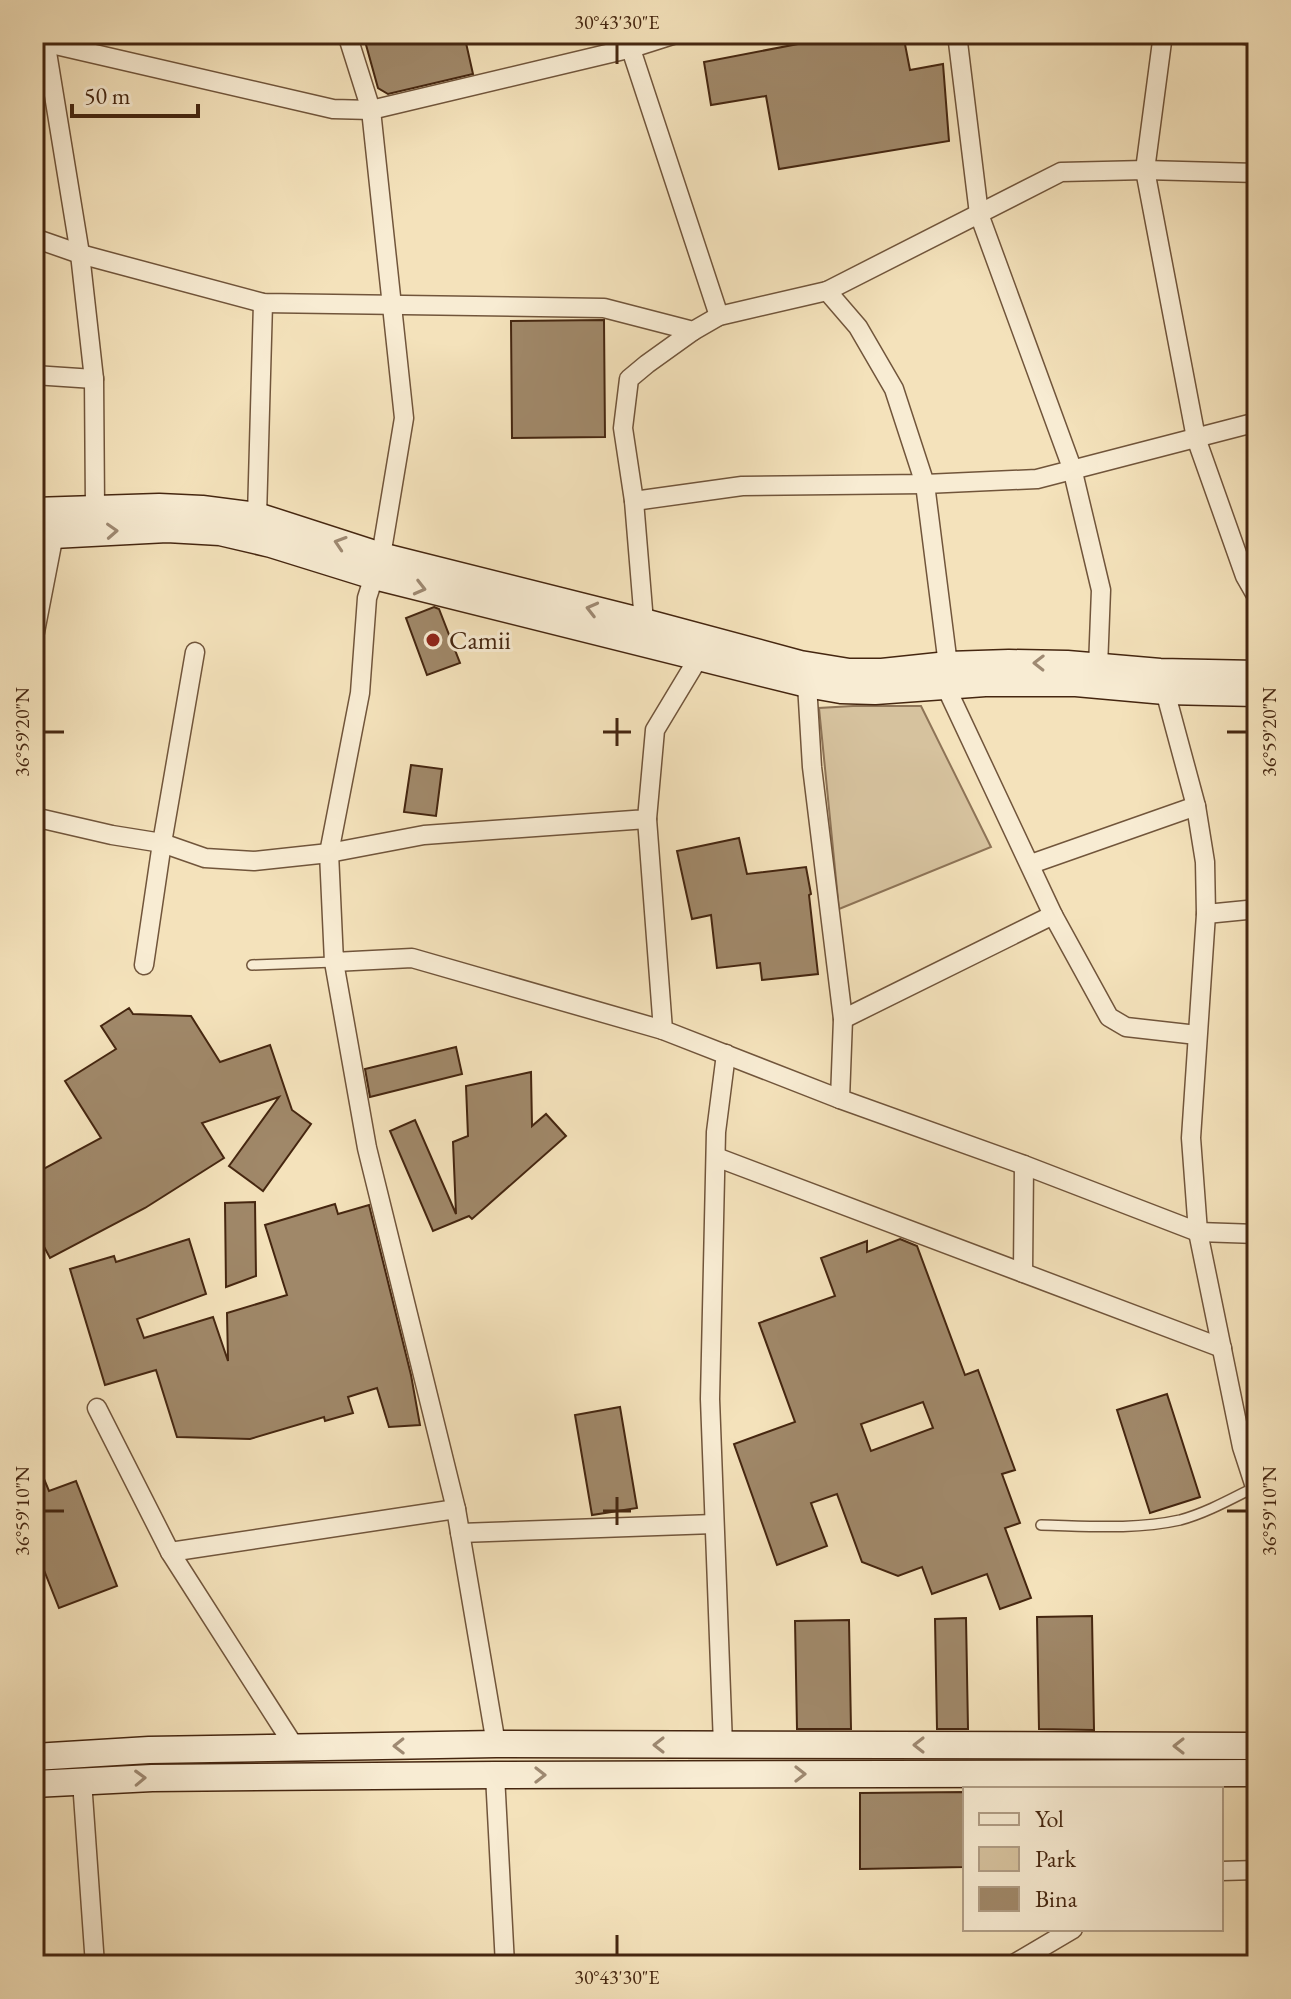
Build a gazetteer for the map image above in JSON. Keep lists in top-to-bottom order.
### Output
{
  "places": ["Camii"],
  "legend": ["Yol", "Park", "Bina"],
  "scale_bar": "50 m",
  "coordinates": ["30°43'30\"E", "36°59'20\"N", "36°59'10\"N"]
}
